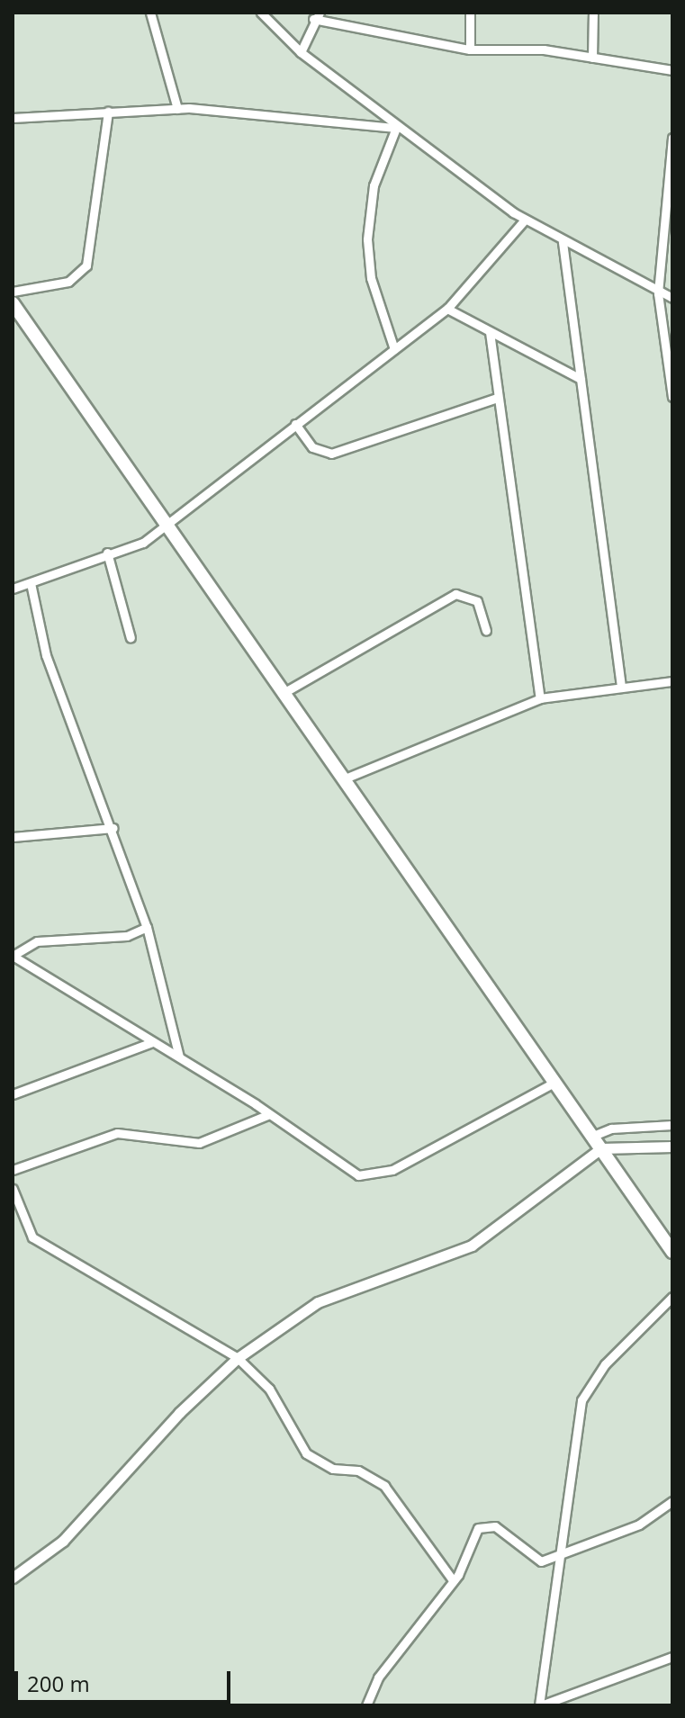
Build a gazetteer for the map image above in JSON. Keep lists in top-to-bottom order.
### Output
{
  "scale_bar": "200 m"
}
